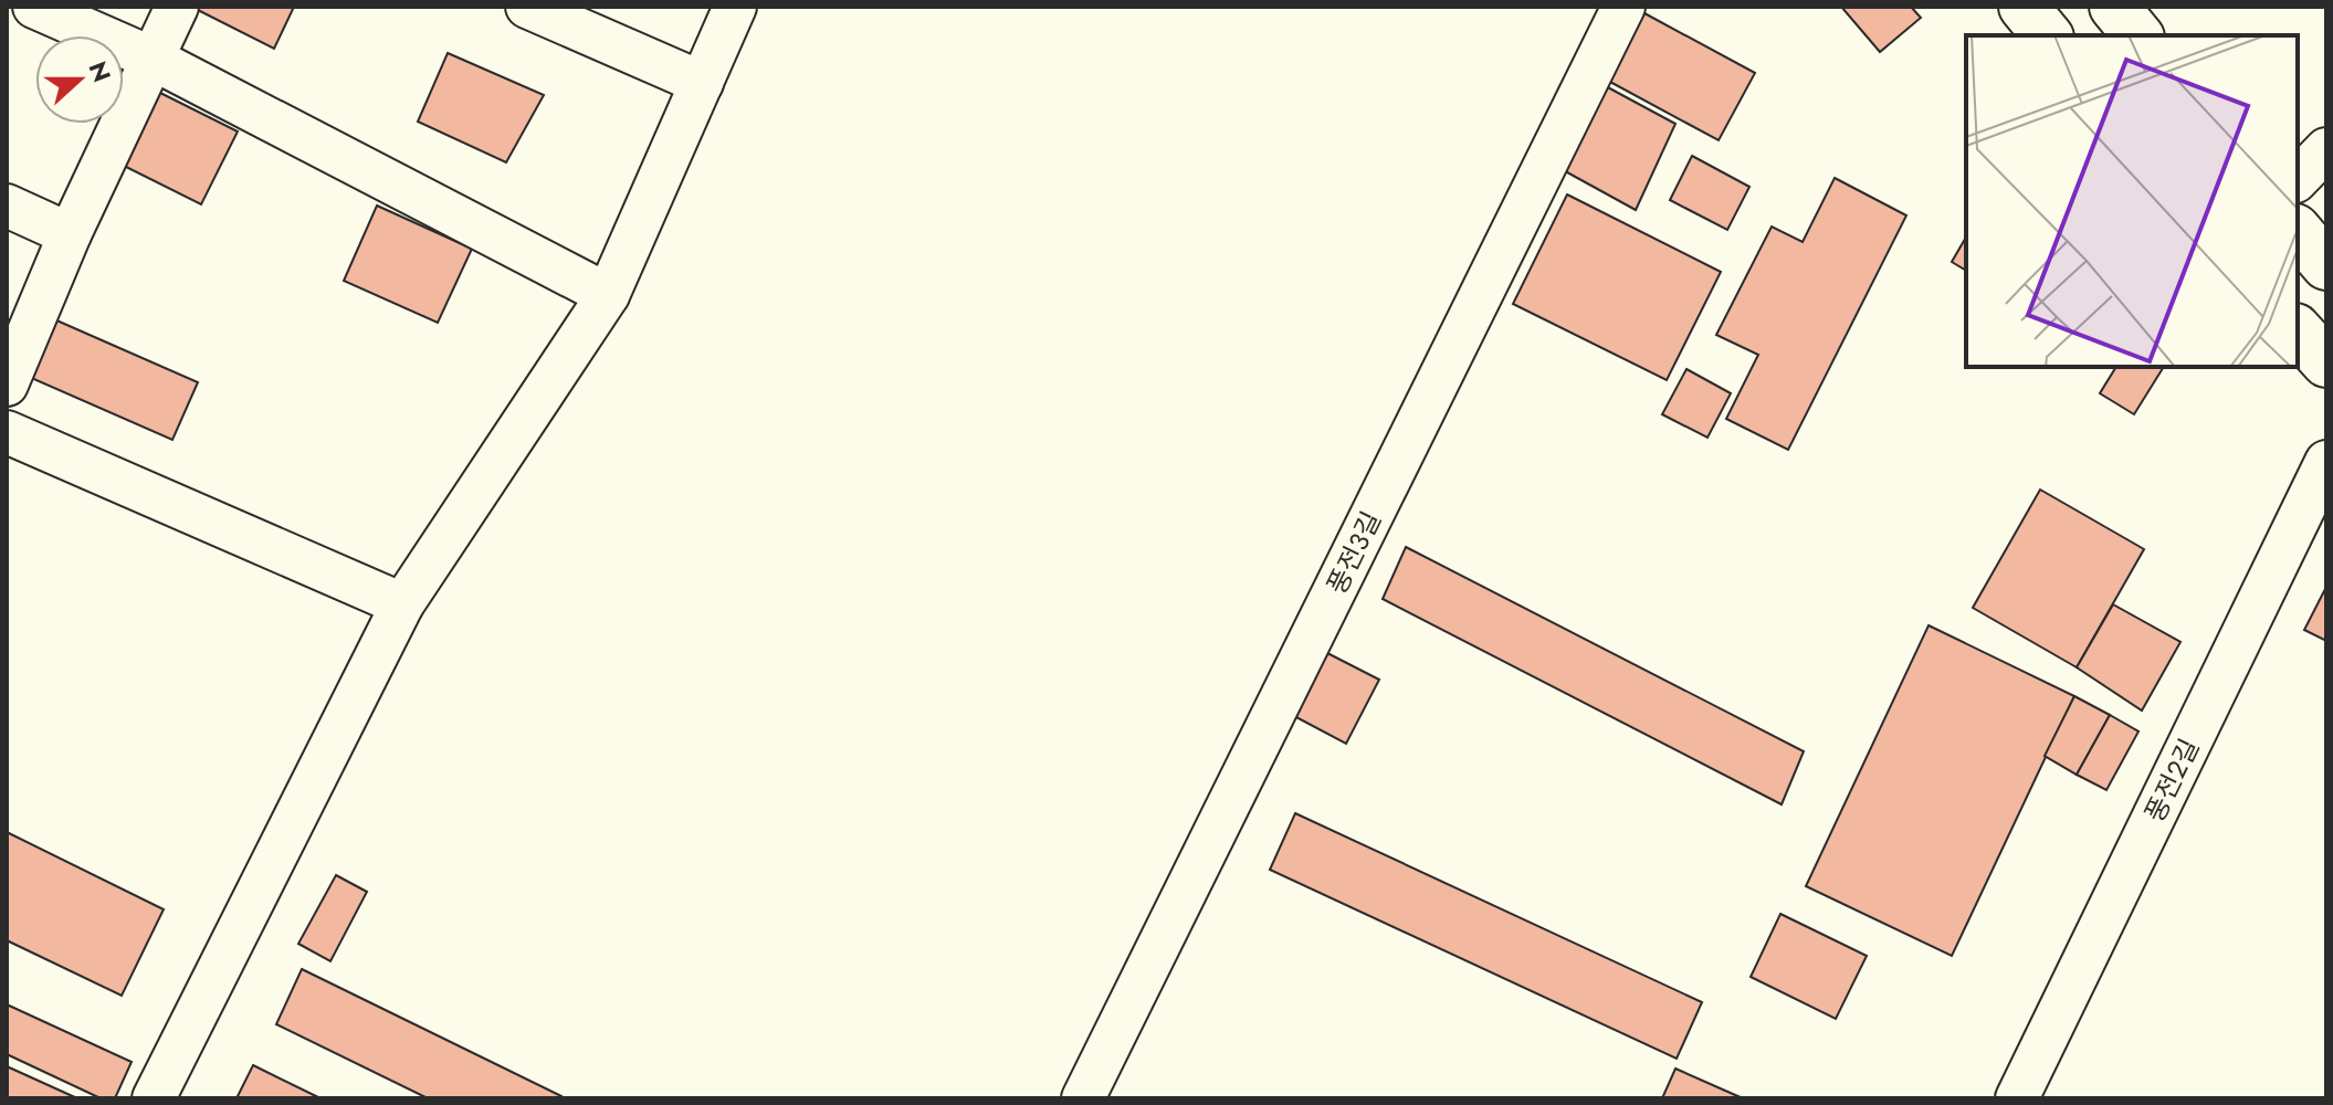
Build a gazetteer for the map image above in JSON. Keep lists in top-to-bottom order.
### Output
{
  "streets": {
    "street": ["풍전3길", "풍전2길"]
  },
  "north": "right"
}
